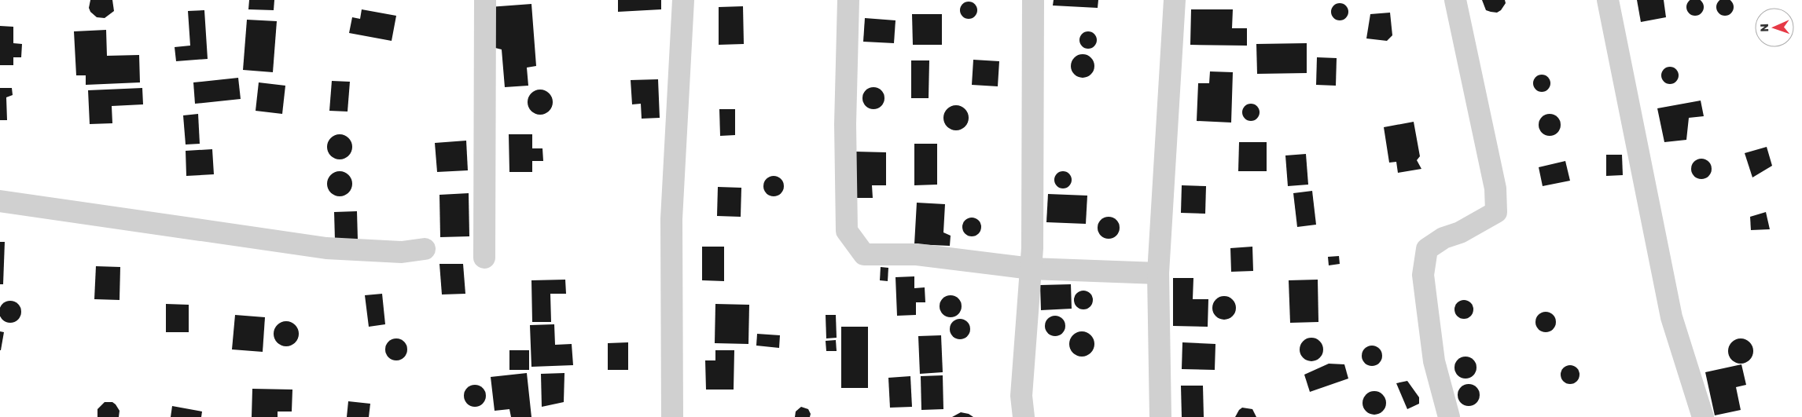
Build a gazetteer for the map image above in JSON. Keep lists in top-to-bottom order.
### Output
{
  "north": "left"
}
